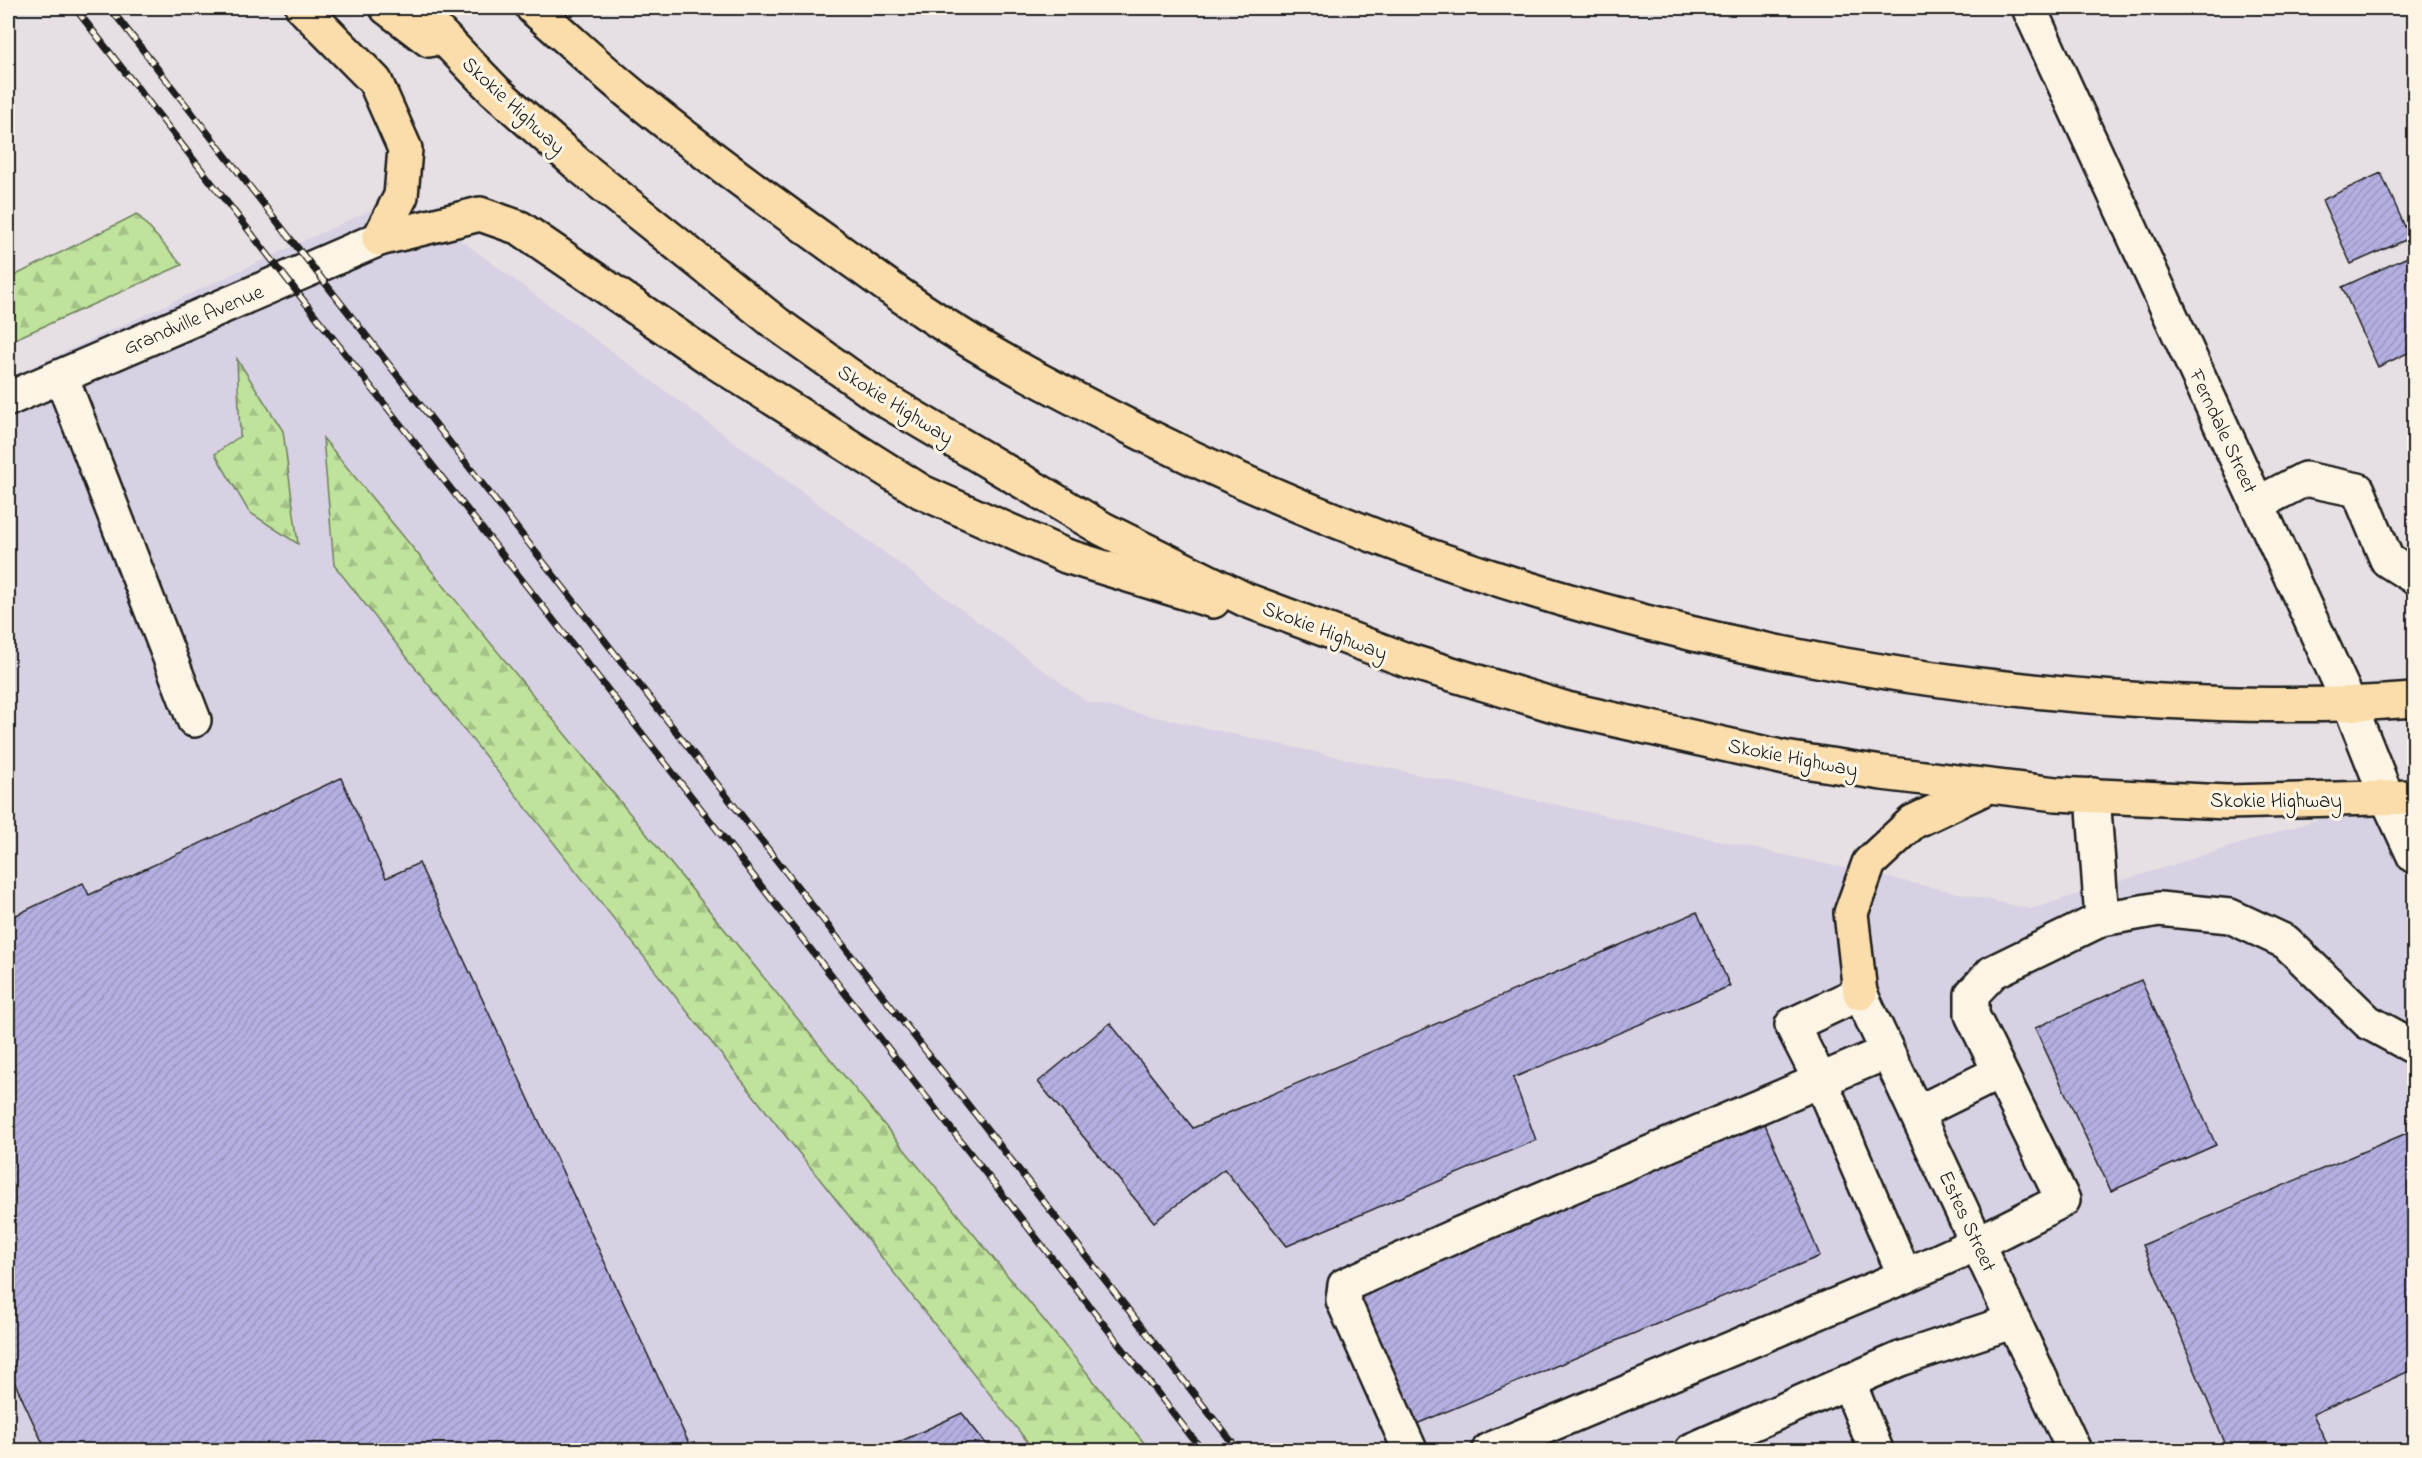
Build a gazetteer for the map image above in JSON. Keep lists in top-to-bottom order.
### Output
{
  "streets": {
    "highway": ["Skokie Highway"],
    "street": ["Grandville Avenue", "Ferndale Street", "Estes Street"]
  },
  "crossings": [
    ["Skokie Highway", "Ferndale Street"]
  ]
}
